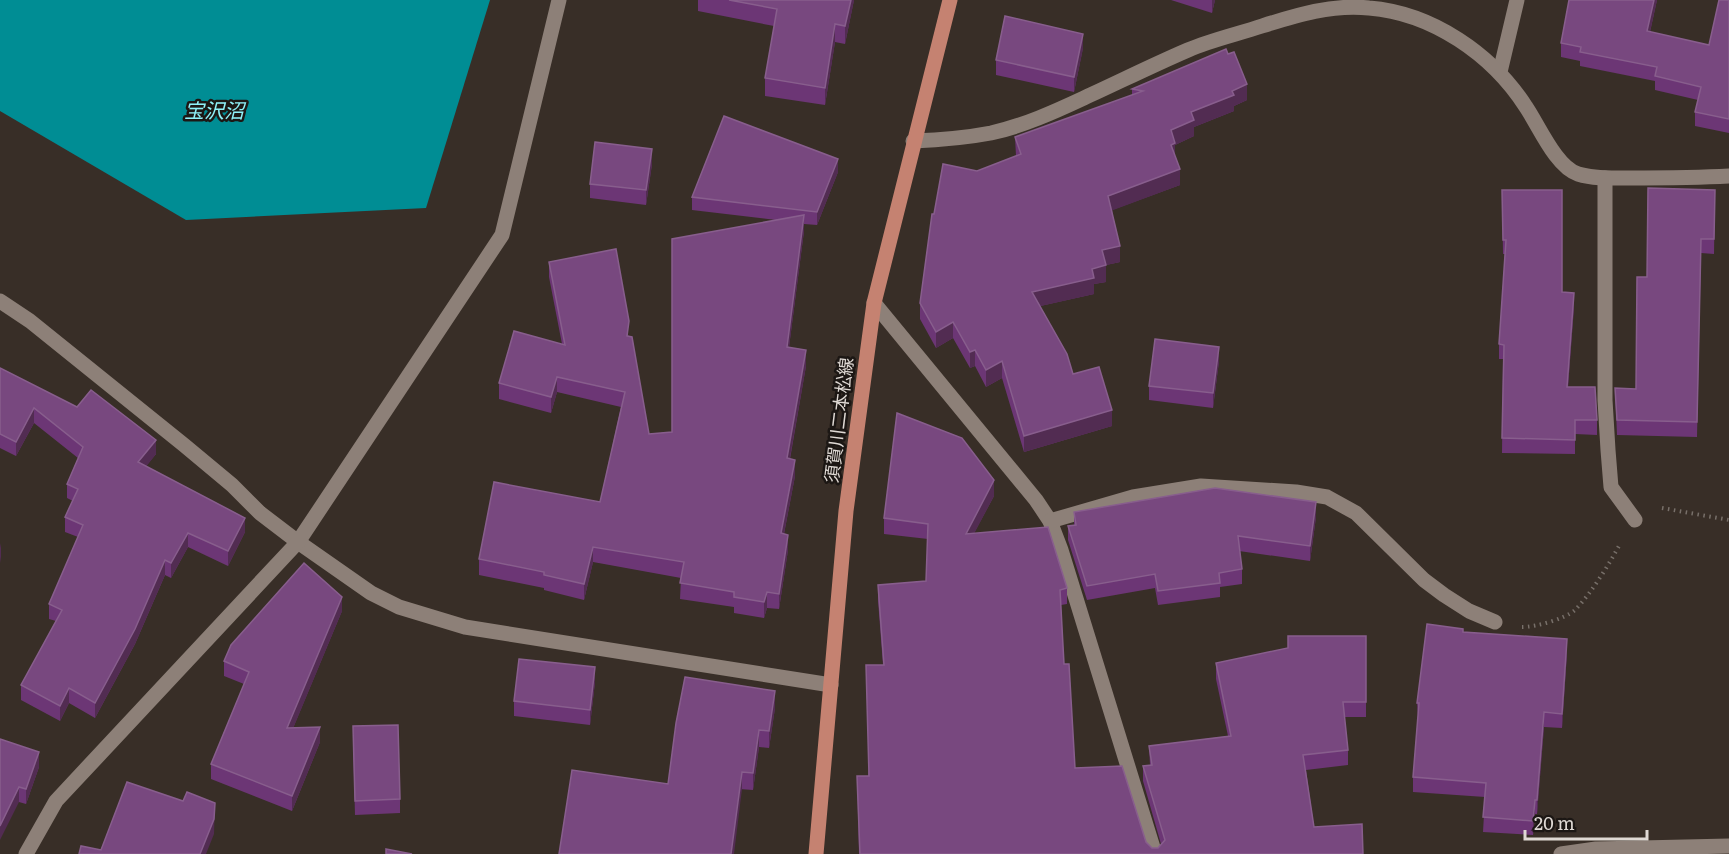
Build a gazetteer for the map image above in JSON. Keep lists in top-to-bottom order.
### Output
{
  "streets": {
    "main road": ["須賀川二本松線"]
  },
  "water": ["宝沢沼"],
  "scale_bar": "20 m"
}
